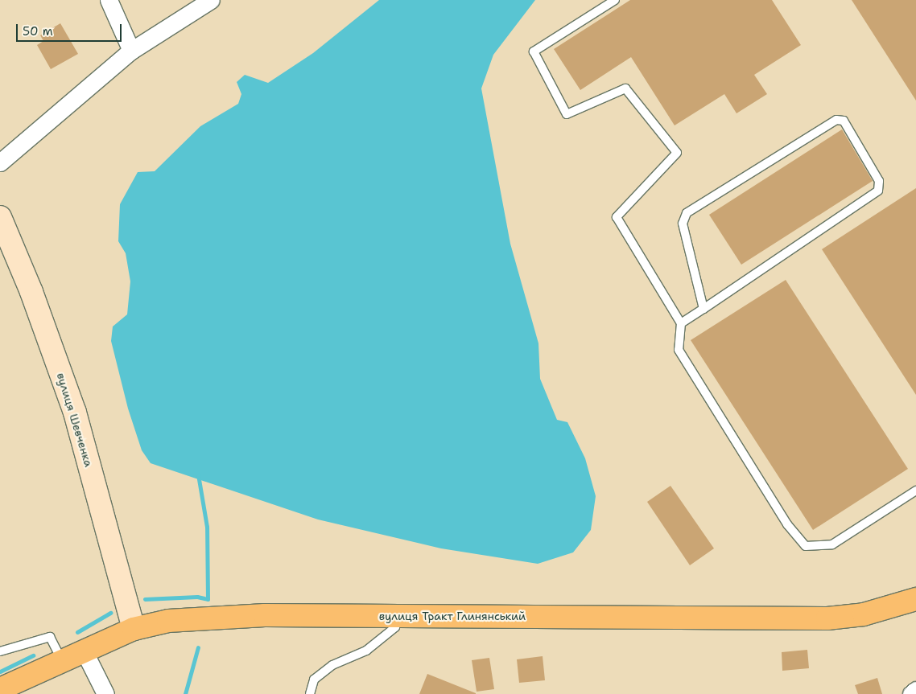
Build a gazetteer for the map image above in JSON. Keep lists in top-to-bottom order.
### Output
{
  "streets": {
    "main road": ["вулиця Шевченка", "вулиця Тракт Глинянський"]
  },
  "crossings": [
    ["вулиця Шевченка", "вулиця Тракт Глинянський"]
  ],
  "scale_bar": "50 m"
}
